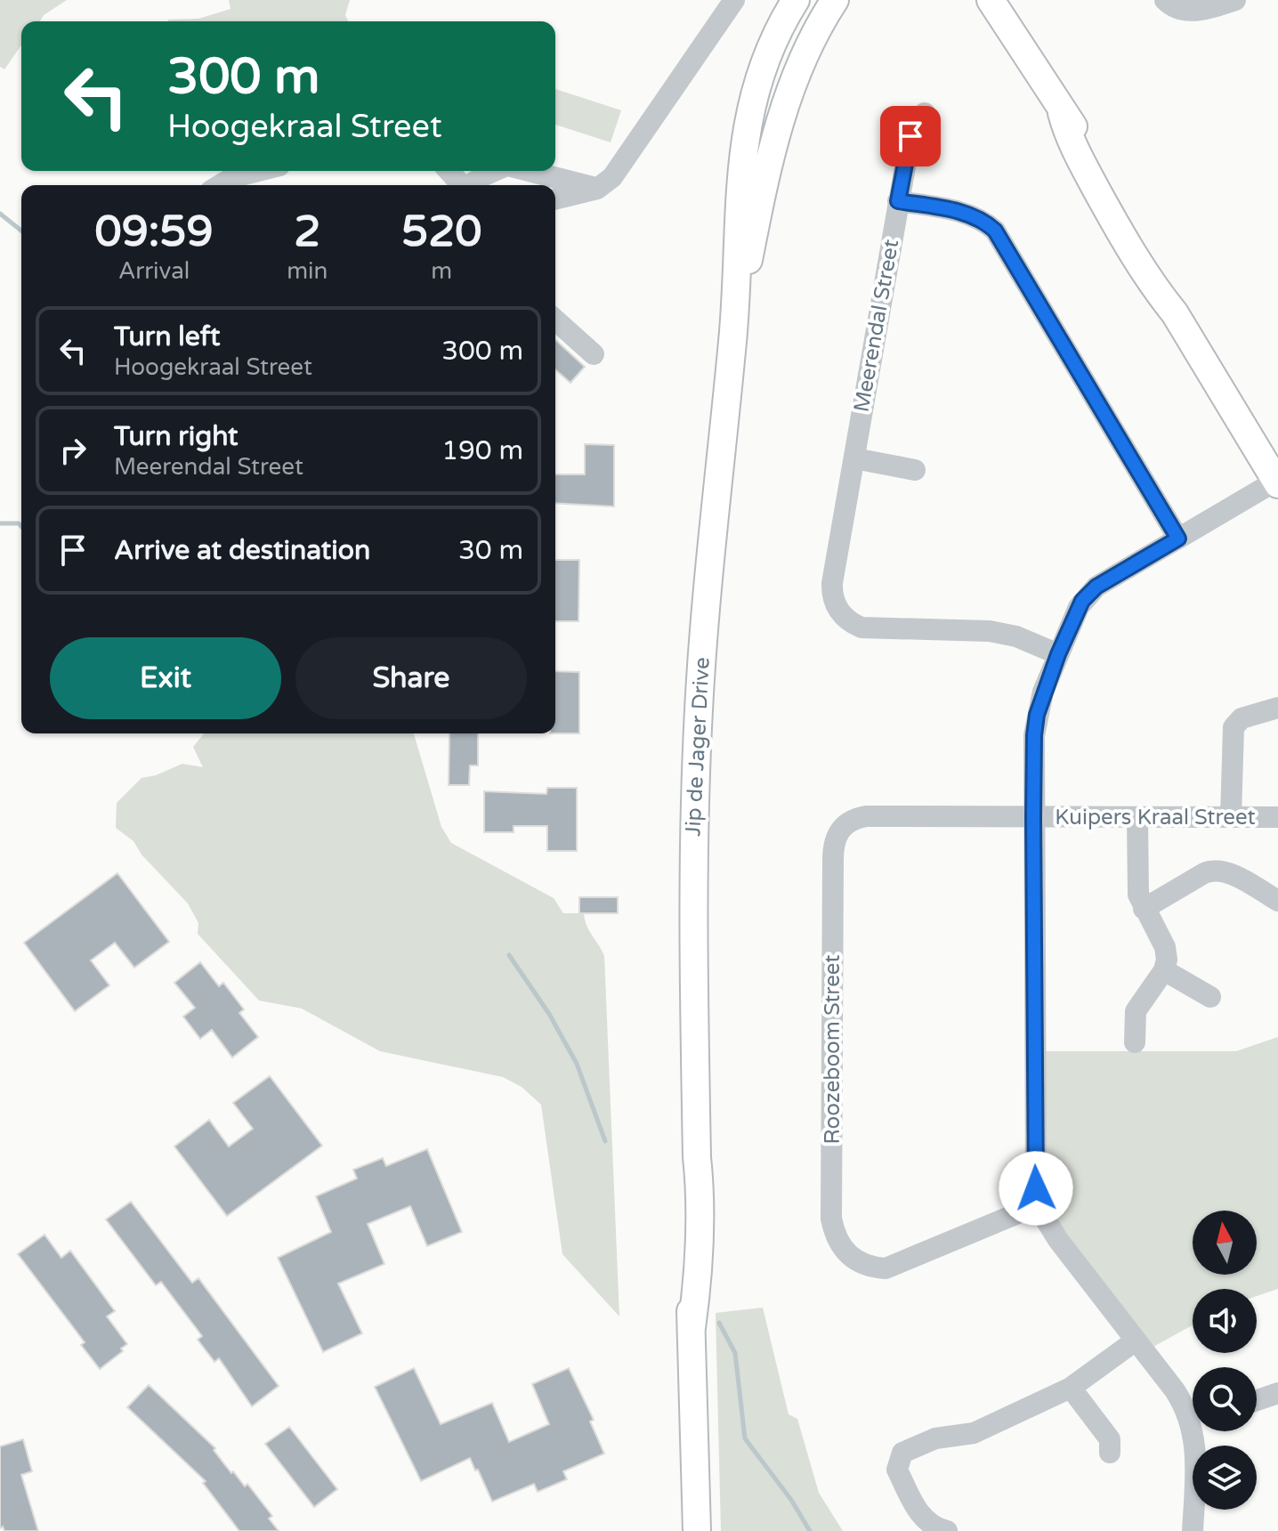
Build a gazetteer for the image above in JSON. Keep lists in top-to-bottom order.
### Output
{
  "streets": {
    "main road": ["Jip de Jager Drive"],
    "street": ["Meerendal Street", "Kuipers Kraal Street", "Roozeboom Street"]
  },
  "crossings": [
    ["Kuipers Kraal Street", "Roozeboom Street"]
  ],
  "north": "top",
  "page": {
    "turn": ["300 m", "Hoogekraal Street"],
    "eta": [
      "09:59",
      "Arrival",
      "2",
      "min",
      "520",
      "m"
    ],
    "list": [
      {
        "name": "Turn left",
        "note": "Hoogekraal Street",
        "value": "300 m"
      },
      {
        "name": "Turn right",
        "note": "Meerendal Street",
        "value": "190 m"
      },
      {
        "name": "Arrive at destination",
        "value": "30 m"
      }
    ],
    "buttons": ["Exit", "Share"]
  }
}
